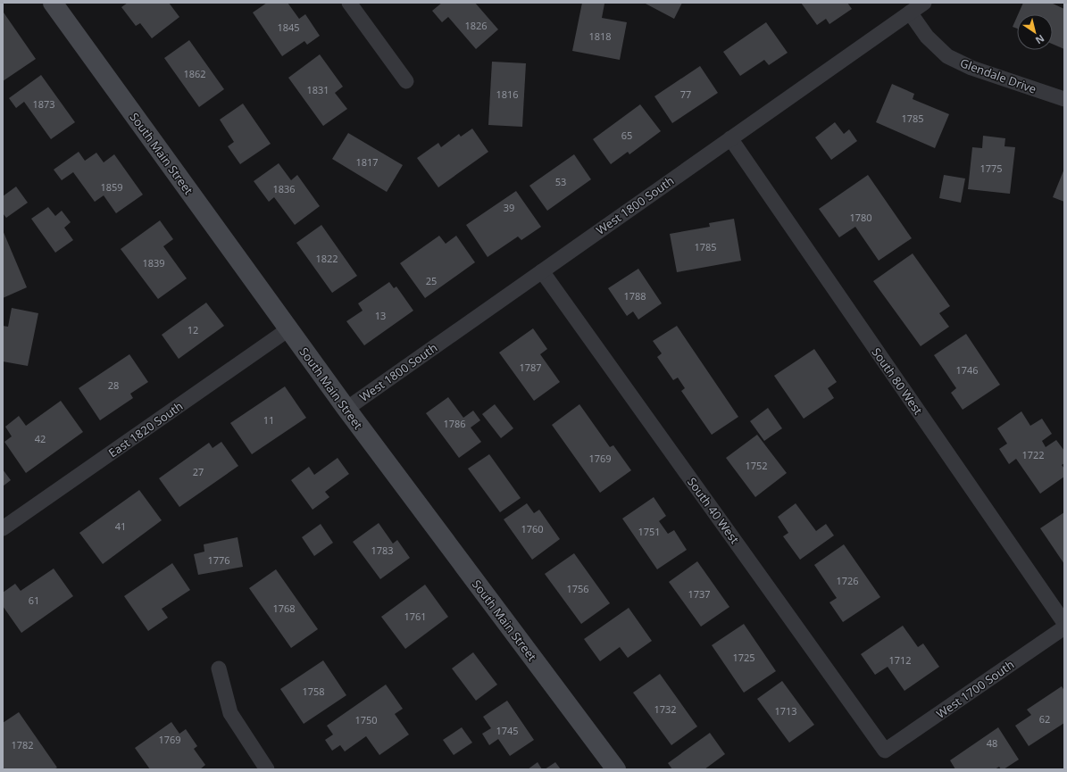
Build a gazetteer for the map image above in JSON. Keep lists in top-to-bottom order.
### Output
{
  "streets": {
    "street": [
      "Glendale Drive",
      "South Main Street",
      "West 1800 South",
      "South 80 West",
      "East 1820 South",
      "South 40 West",
      "West 1700 South"
    ]
  },
  "crossings": [
    ["Glendale Drive", "West 1800 South"],
    ["South Main Street", "West 1800 South"],
    ["South Main Street", "East 1820 South"],
    ["West 1800 South", "South 80 West"],
    ["West 1800 South", "South 40 West"],
    ["South 40 West", "West 1700 South"]
  ],
  "house_numbers": [
    "1826",
    "1845",
    "1818",
    "1862",
    "1831",
    "1816",
    "77",
    "1873",
    "1785",
    "65",
    "1817",
    "1775",
    "53",
    "1859",
    "1836",
    "39",
    "1780",
    "1785",
    "1822",
    "1839",
    "25",
    "1788",
    "13",
    "12",
    "1787",
    "1746",
    "28",
    "11",
    "1786",
    "42",
    "1722",
    "1769",
    "1752",
    "27",
    "41",
    "1760",
    "1751",
    "1783",
    "1776",
    "1726",
    "1756",
    "1737",
    "61",
    "1768",
    "1761",
    "1725",
    "1712",
    "1758",
    "1732",
    "1713",
    "62",
    "1750",
    "1745",
    "1769",
    "48",
    "1782"
  ],
  "north": "bottom right"
}
